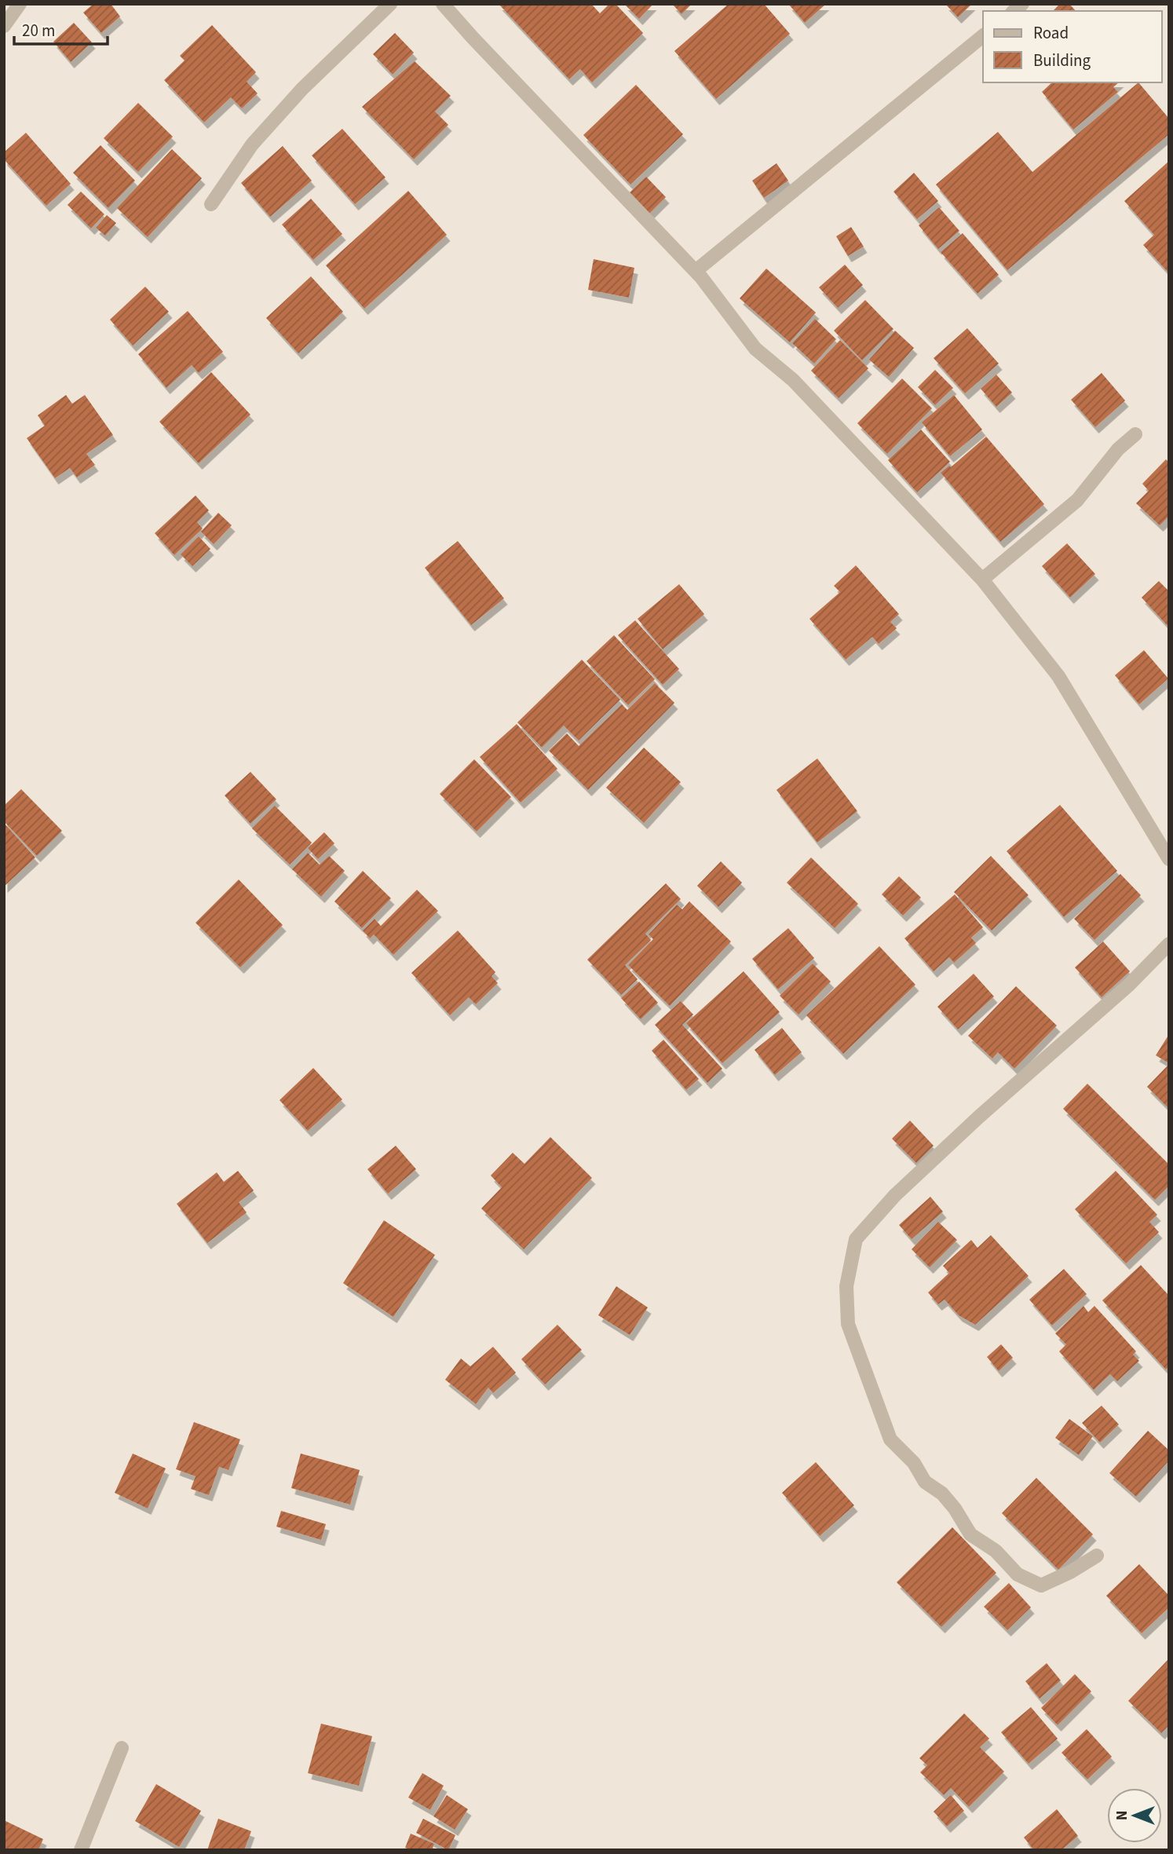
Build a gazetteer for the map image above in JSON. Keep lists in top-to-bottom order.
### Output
{
  "legend": ["Road", "Building"],
  "scale_bar": "20 m",
  "north": "left"
}
